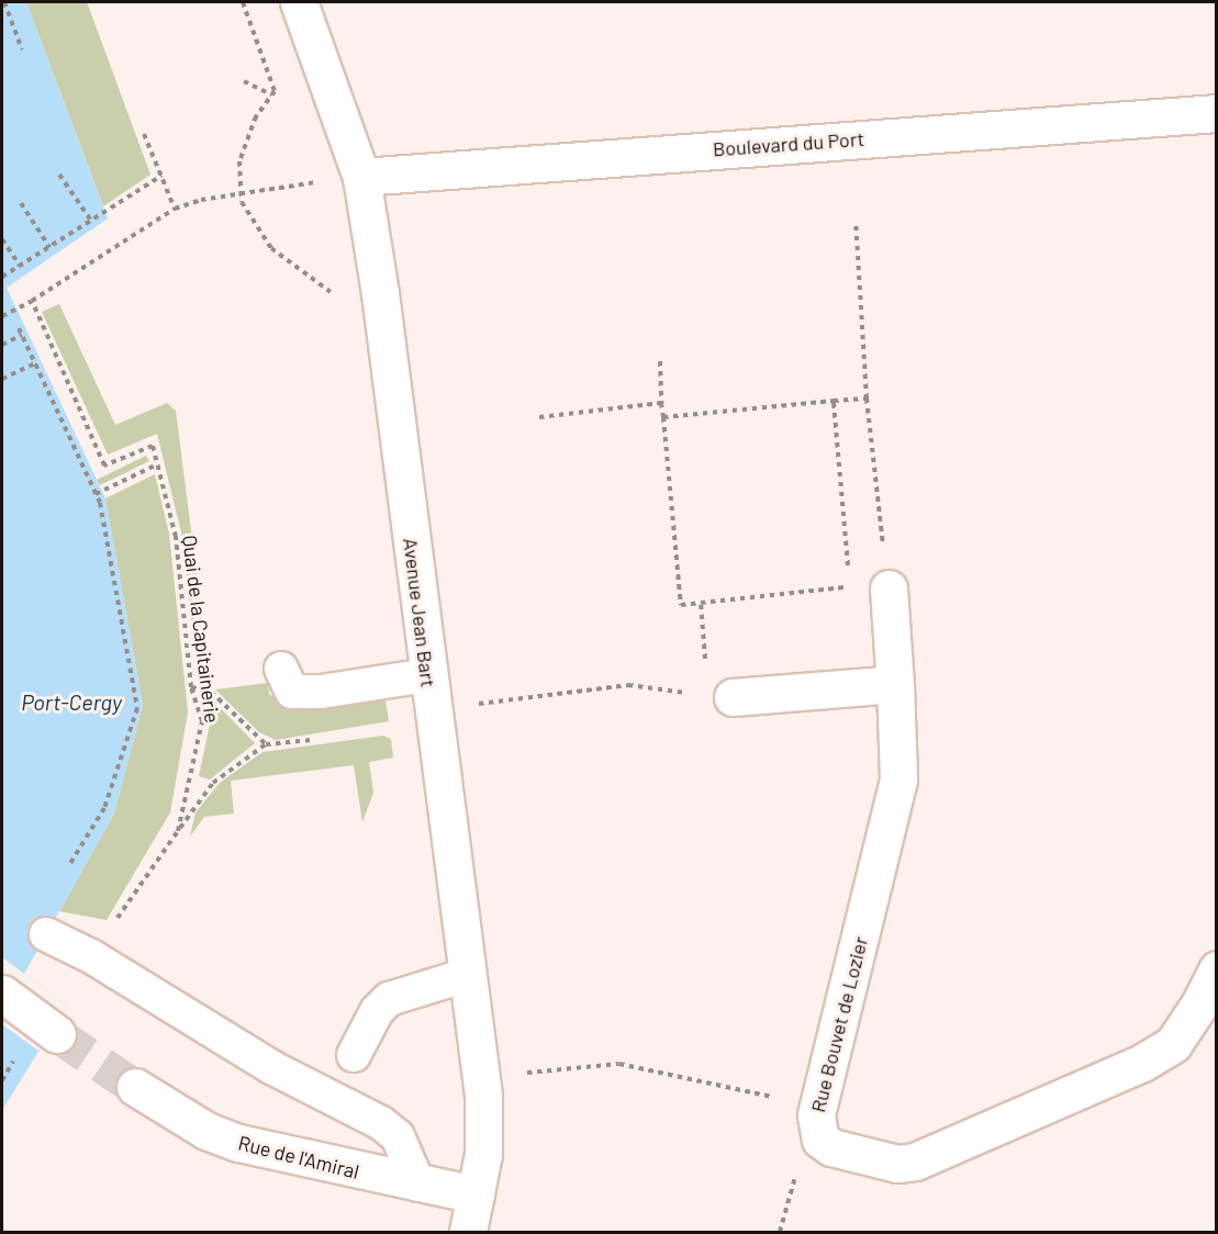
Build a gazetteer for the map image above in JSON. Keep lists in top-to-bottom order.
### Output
{
  "streets": {
    "street": [
      "Boulevard du Port",
      "Avenue Jean Bart",
      "Rue Bouvet de Lozier",
      "Rue de l'Amiral"
    ],
    "path": ["Quai de la Capitainerie"]
  },
  "crossings": [
    ["Boulevard du Port", "Avenue Jean Bart"],
    ["Avenue Jean Bart", "Rue de l'Amiral"]
  ],
  "water": ["Port-Cergy"]
}
